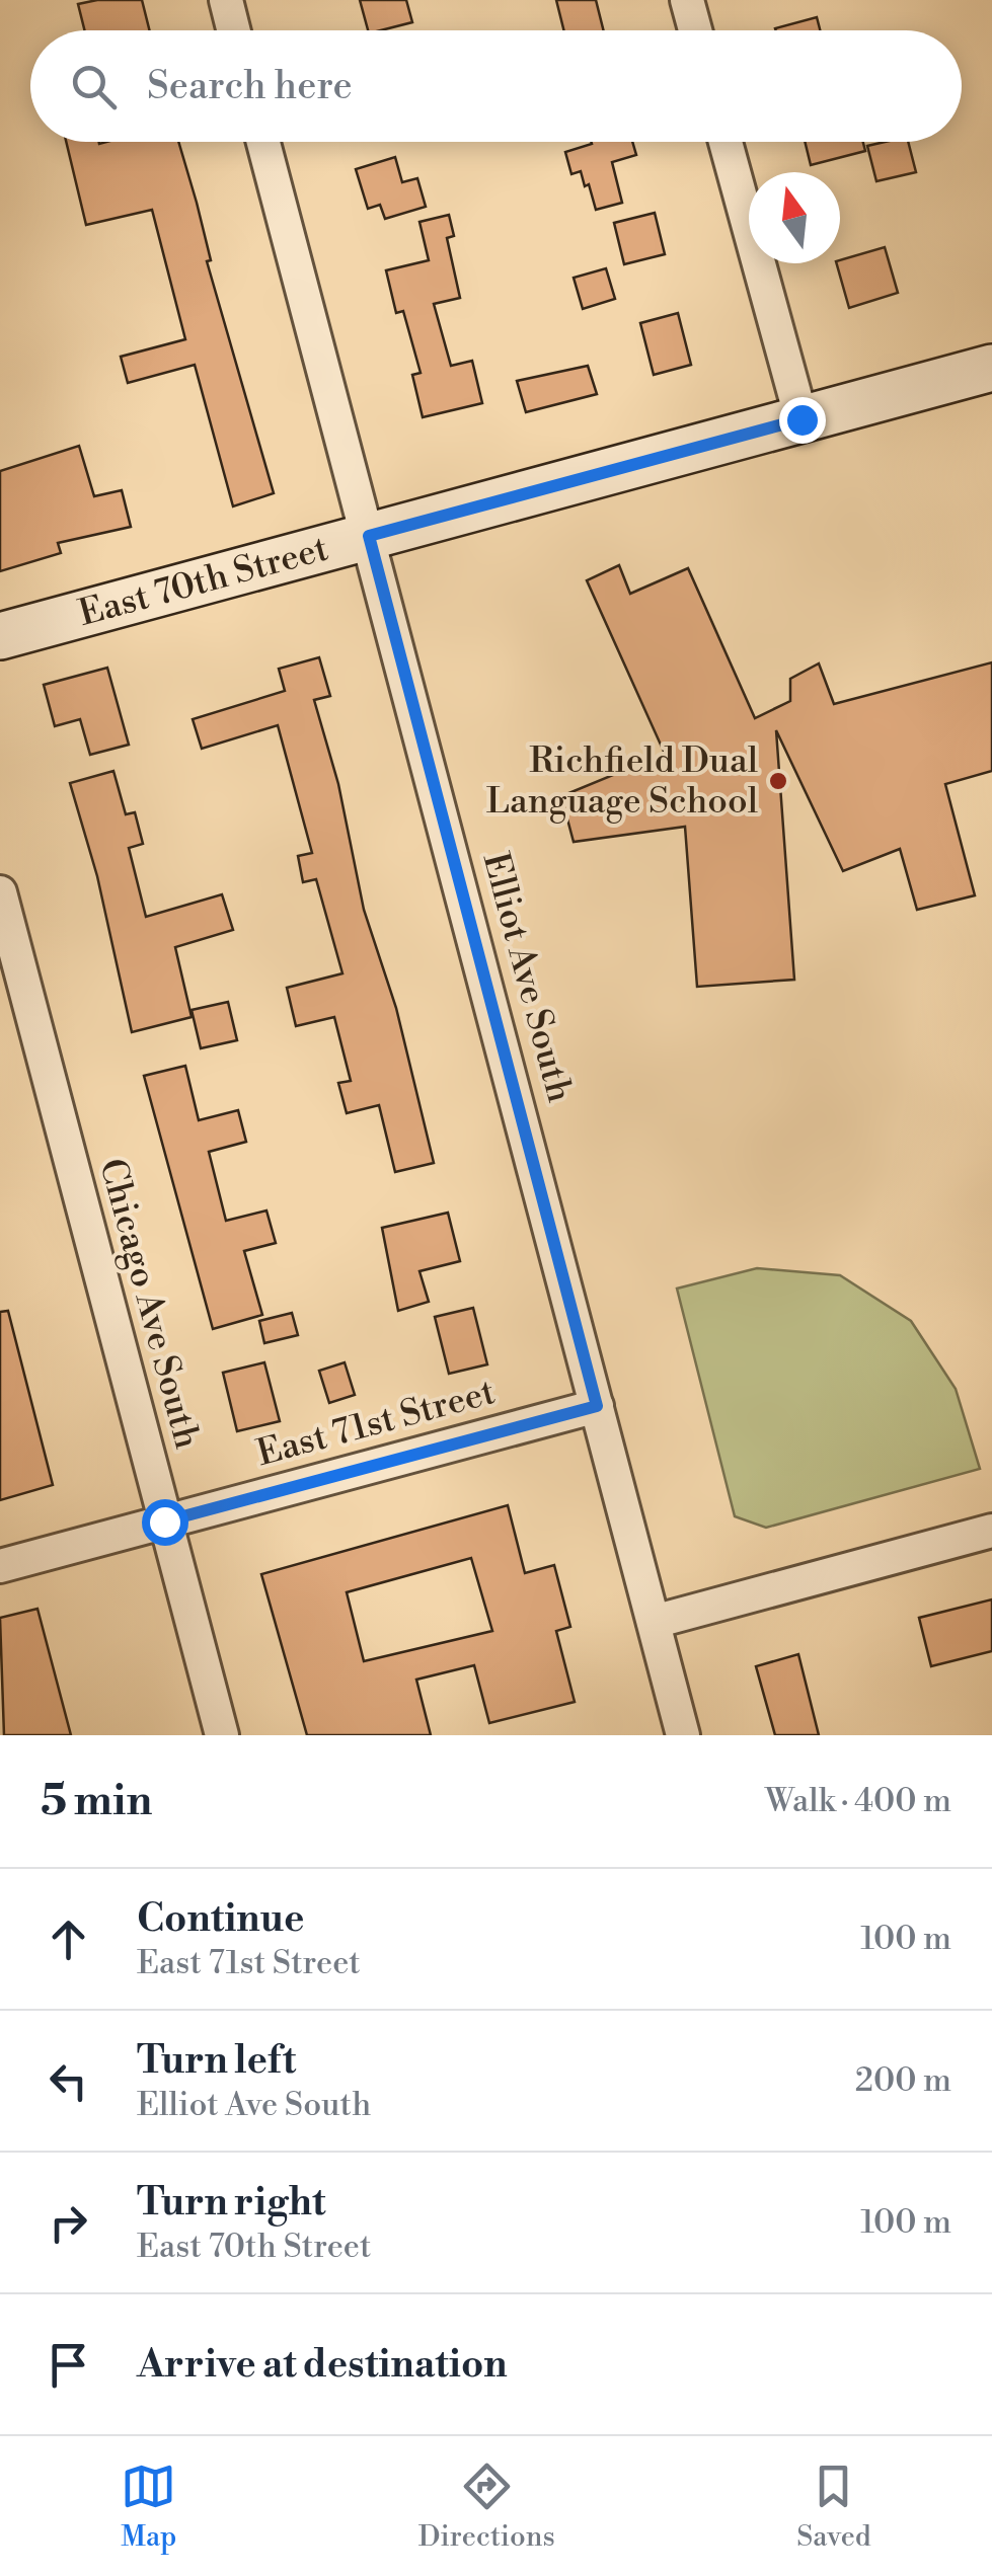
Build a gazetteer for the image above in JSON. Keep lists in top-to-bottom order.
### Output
{
  "streets": {
    "street": [
      "East 70th Street",
      "Elliot Ave South",
      "Chicago Ave South",
      "East 71st Street"
    ]
  },
  "crossings": [
    ["East 70th Street", "Elliot Ave South"],
    ["Elliot Ave South", "East 71st Street"],
    ["Chicago Ave South", "East 71st Street"]
  ],
  "places": ["Richfield Dual Language School"],
  "north": "top",
  "page": {
    "search": "Search here",
    "heading": ["5 min", "Walk · 400 m"],
    "list": [
      ["Continue", "East 71st Street", "100 m"],
      ["Turn left", "Elliot Ave South", "200 m"],
      ["Turn right", "East 70th Street", "100 m"],
      "Arrive at destination"
    ],
    "nav": ["Map", "Directions", "Saved"]
  }
}
